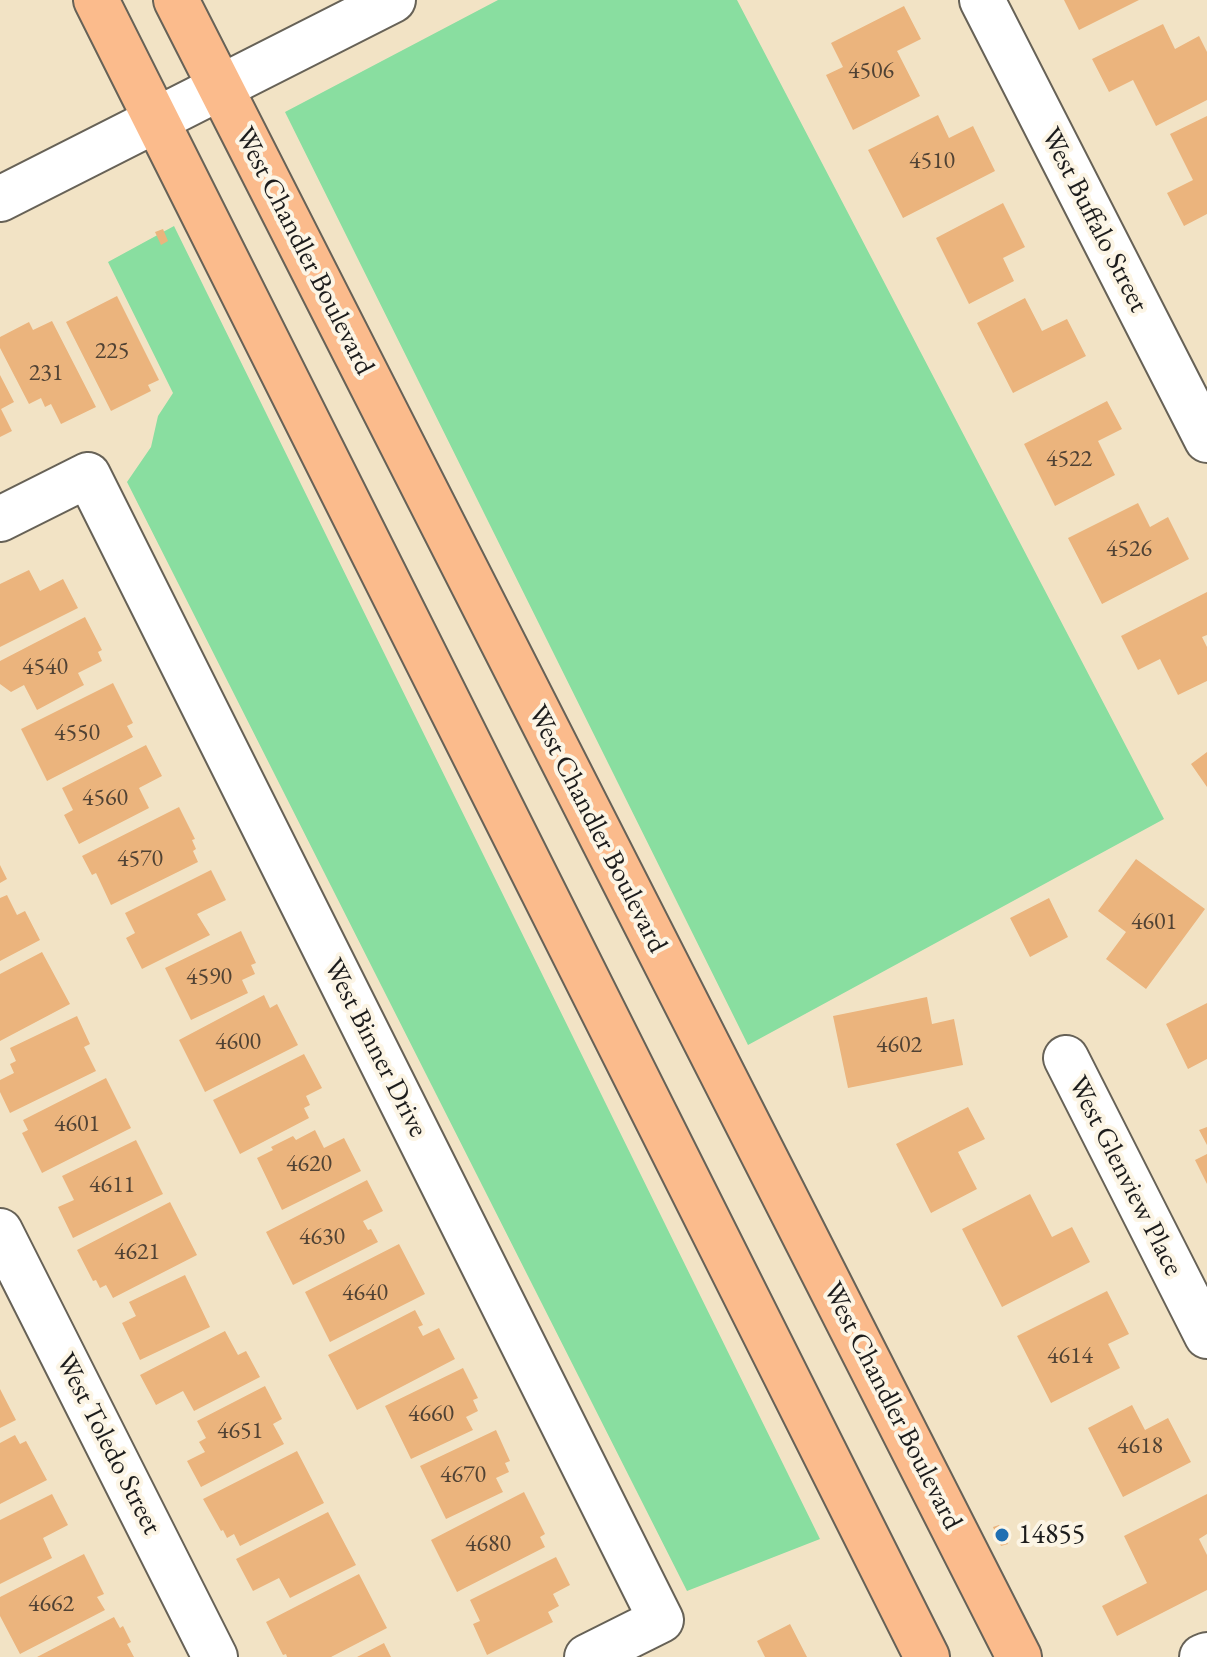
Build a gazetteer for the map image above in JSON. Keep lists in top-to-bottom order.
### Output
{
  "streets": {
    "main road": ["West Chandler Boulevard"],
    "street": [
      "West Buffalo Street",
      "West Binner Drive",
      "West Glenview Place",
      "West Toledo Street"
    ]
  },
  "places": ["14855"],
  "house_numbers": [
    "4506",
    "4510",
    "225",
    "231",
    "4522",
    "4526",
    "4540",
    "4550",
    "4560",
    "4570",
    "4601",
    "4590",
    "4600",
    "4602",
    "4601",
    "4620",
    "4611",
    "4630",
    "4621",
    "4640",
    "4614",
    "4660",
    "4651",
    "4618",
    "4670",
    "4680",
    "4662"
  ]
}
